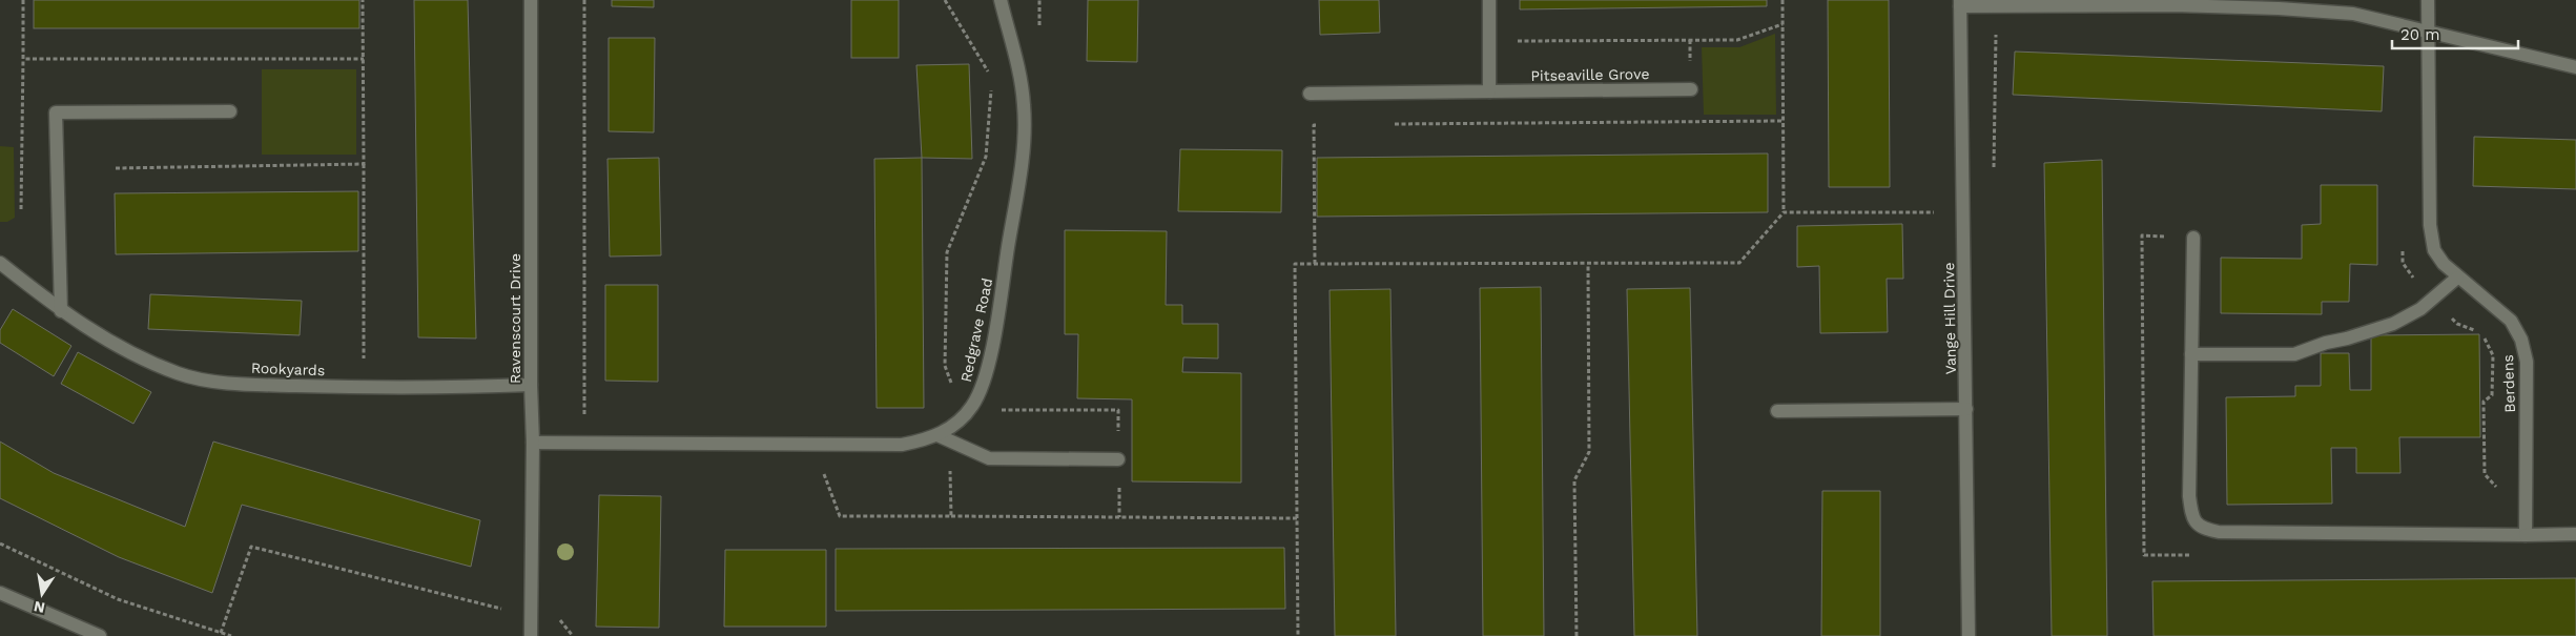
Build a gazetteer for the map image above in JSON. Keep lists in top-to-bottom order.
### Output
{
  "streets": {
    "street": [
      "Pitseaville Grove",
      "Ravenscourt Drive",
      "Vange Hill Drive",
      "Redgrave Road",
      "Rookyards",
      "Berdens"
    ]
  },
  "crossings": [
    ["Ravenscourt Drive", "Redgrave Road"],
    ["Ravenscourt Drive", "Rookyards"]
  ],
  "scale_bar": "20 m",
  "north": "bottom"
}
